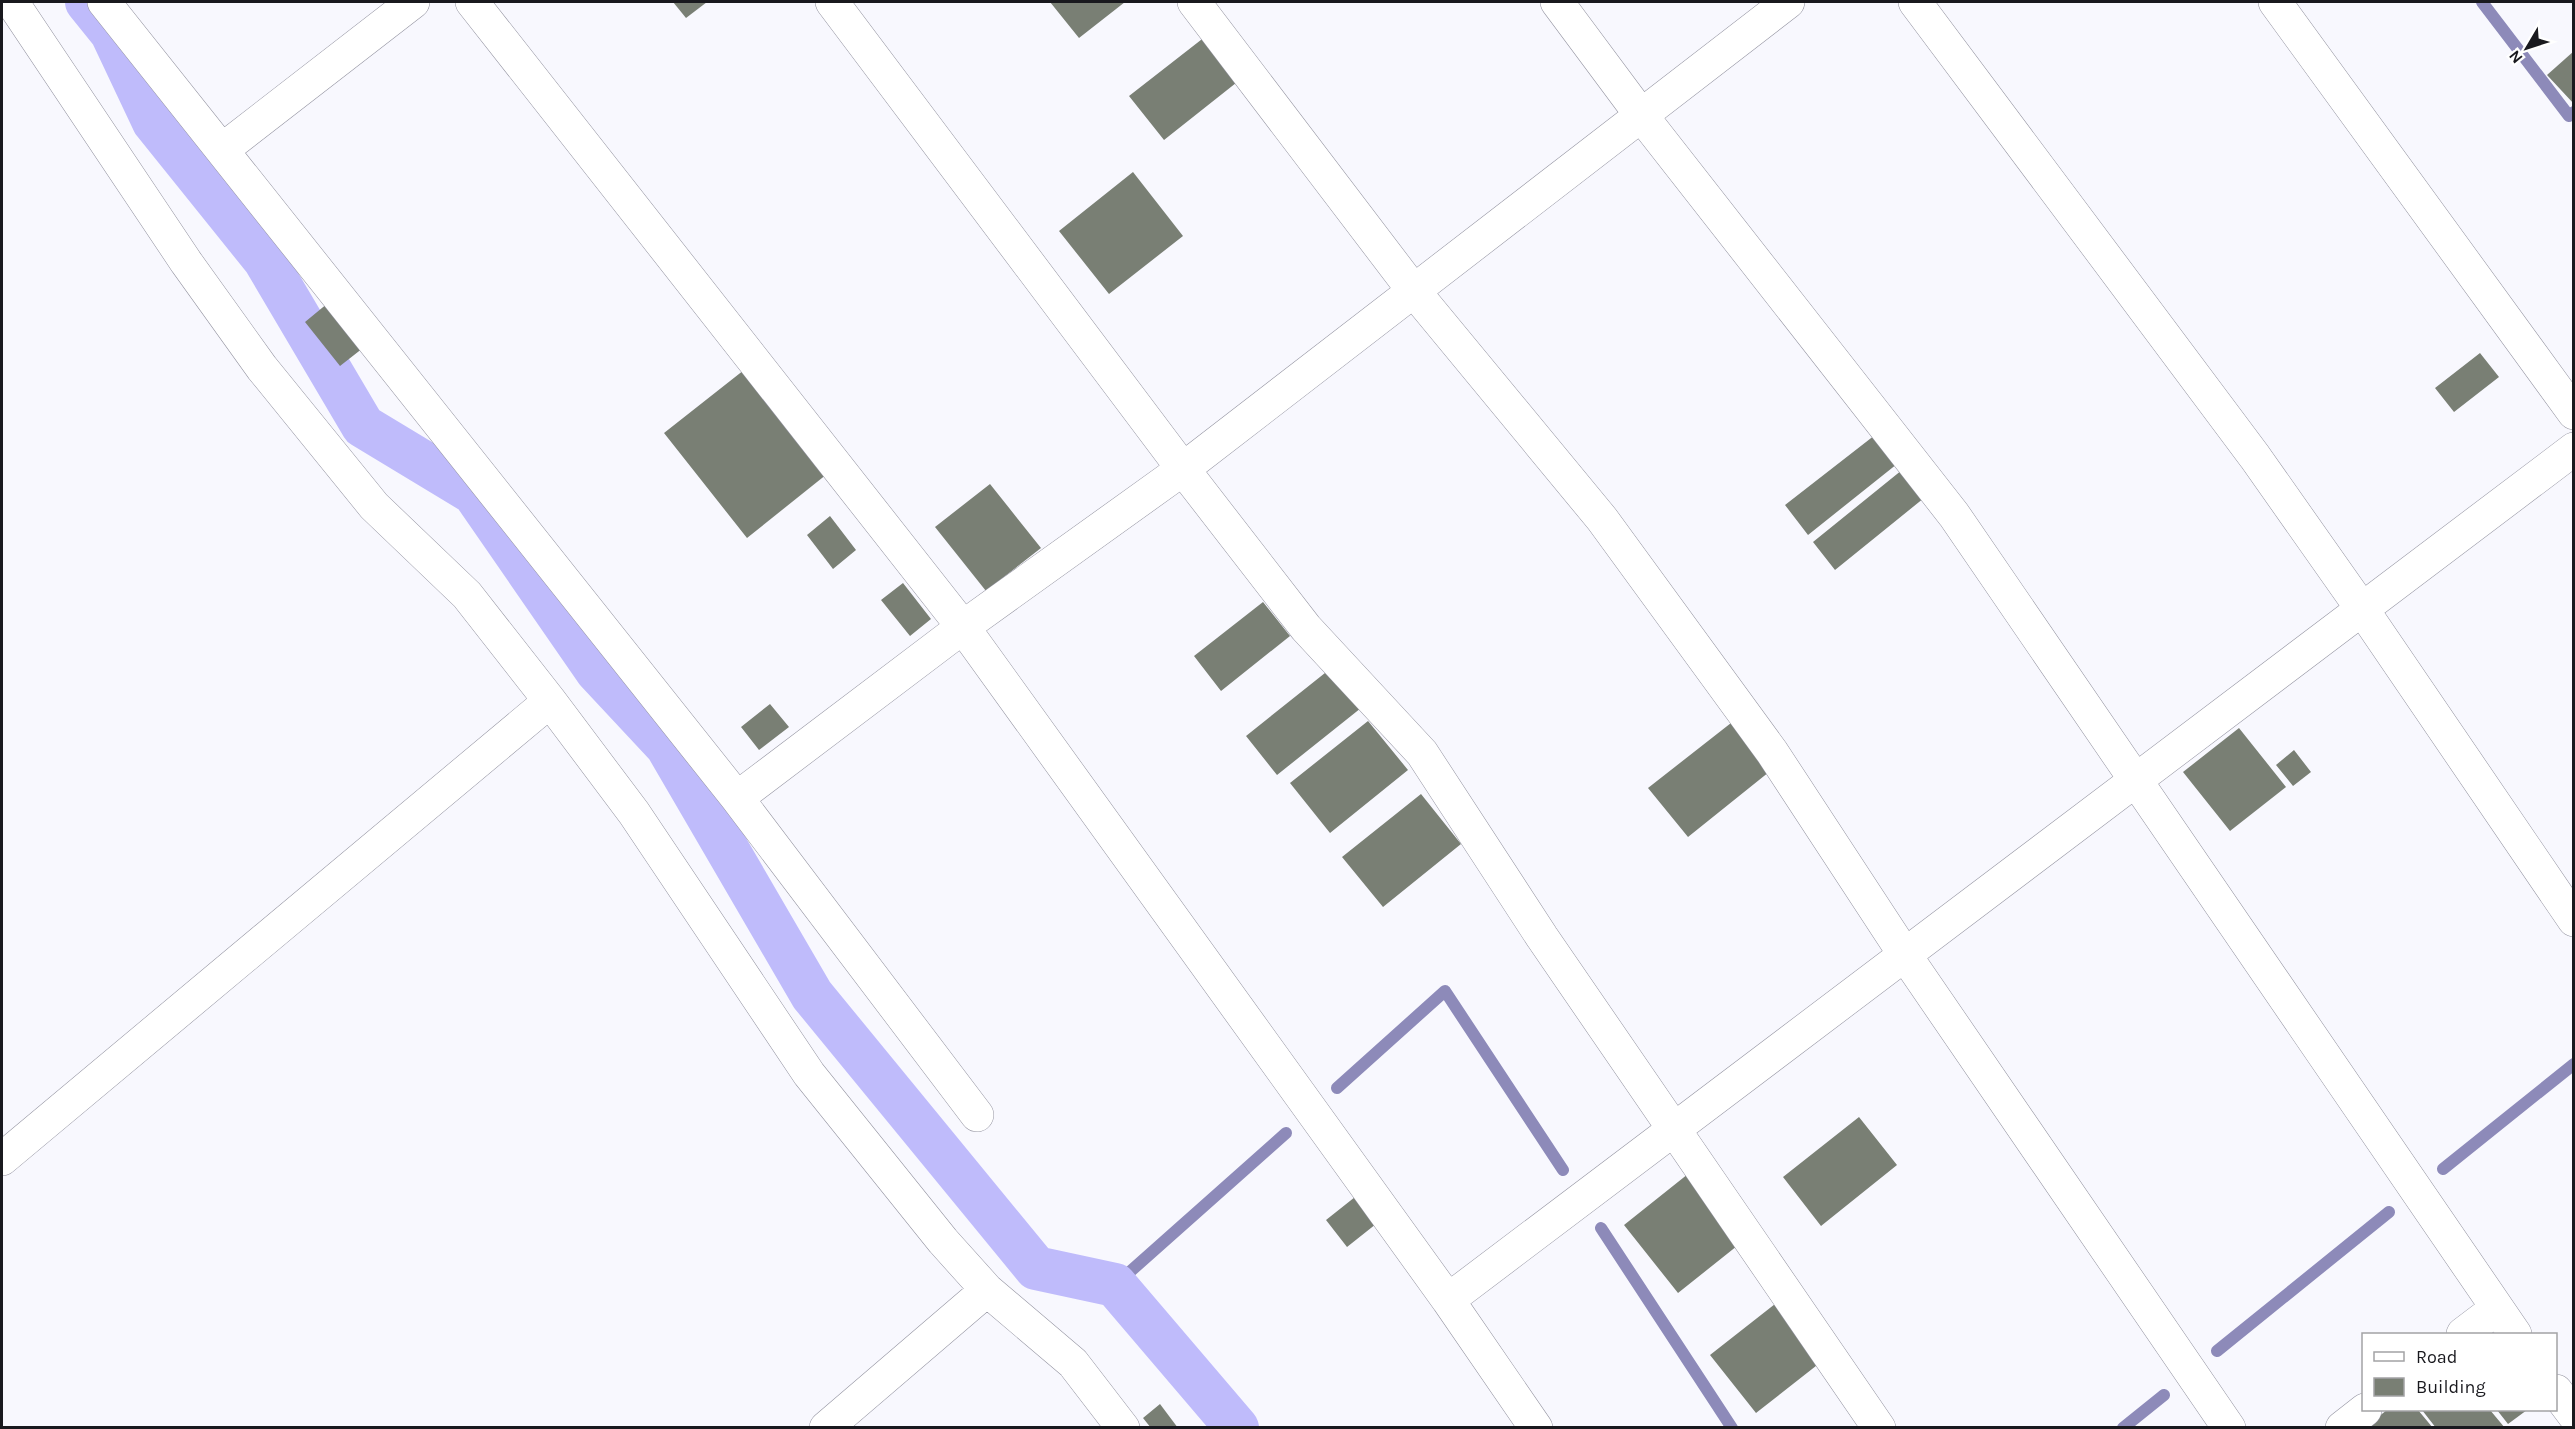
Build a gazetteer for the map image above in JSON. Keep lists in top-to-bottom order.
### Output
{
  "legend": ["Road", "Building"],
  "north": "bottom left"
}
